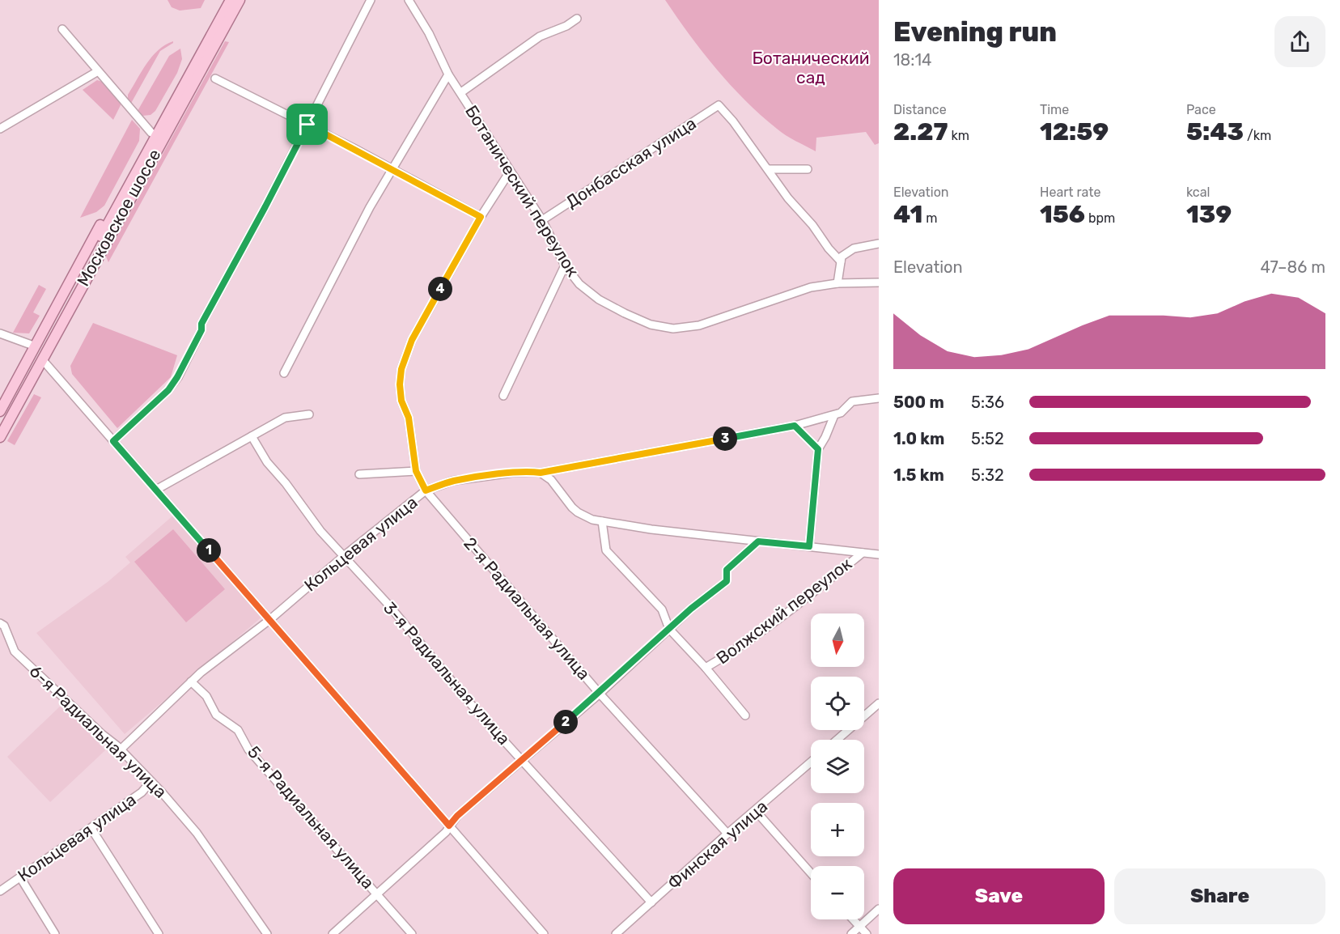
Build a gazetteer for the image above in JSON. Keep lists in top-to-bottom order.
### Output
{
  "streets": {
    "main road": ["Московское шоссе"],
    "street": [
      "Донбасская улица",
      "Ботанический переулок",
      "Кольцевая улица",
      "2-я Радиальная улица",
      "Волжский переулок",
      "3-я Радиальная улица",
      "6-я Радиальная улица",
      "5-я Радиальная улица",
      "Финская улица"
    ]
  },
  "crossings": [
    ["Донбасская улица", "Ботанический переулок"],
    ["Кольцевая улица", "2-я Радиальная улица"],
    ["Кольцевая улица", "3-я Радиальная улица"],
    ["Кольцевая улица", "6-я Радиальная улица"],
    ["Кольцевая улица", "5-я Радиальная улица"],
    ["2-я Радиальная улица", "Финская улица"],
    ["3-я Радиальная улица", "Финская улица"]
  ],
  "parks": ["Ботанический сад"],
  "north": "bottom",
  "page": {
    "heading": ["Evening run", "18:14"],
    "stats": [
      ["Distance", "2.27 km"],
      ["Time", "12:59"],
      ["Pace", "5:43 /km"],
      ["Elevation", "41 m"],
      ["Heart rate", "156 bpm"],
      ["kcal", "139"]
    ],
    "chart": ["Elevation", "47–86 m"],
    "pins": [
      "4",
      "3",
      "1",
      "2"
    ],
    "list": [
      {
        "name": "500 m",
        "note": "5:36"
      },
      {
        "name": "1.0 km",
        "note": "5:52"
      },
      {
        "name": "1.5 km",
        "note": "5:32"
      }
    ],
    "map_buttons": ["+", "−"],
    "buttons": ["Save", "Share"]
  }
}
